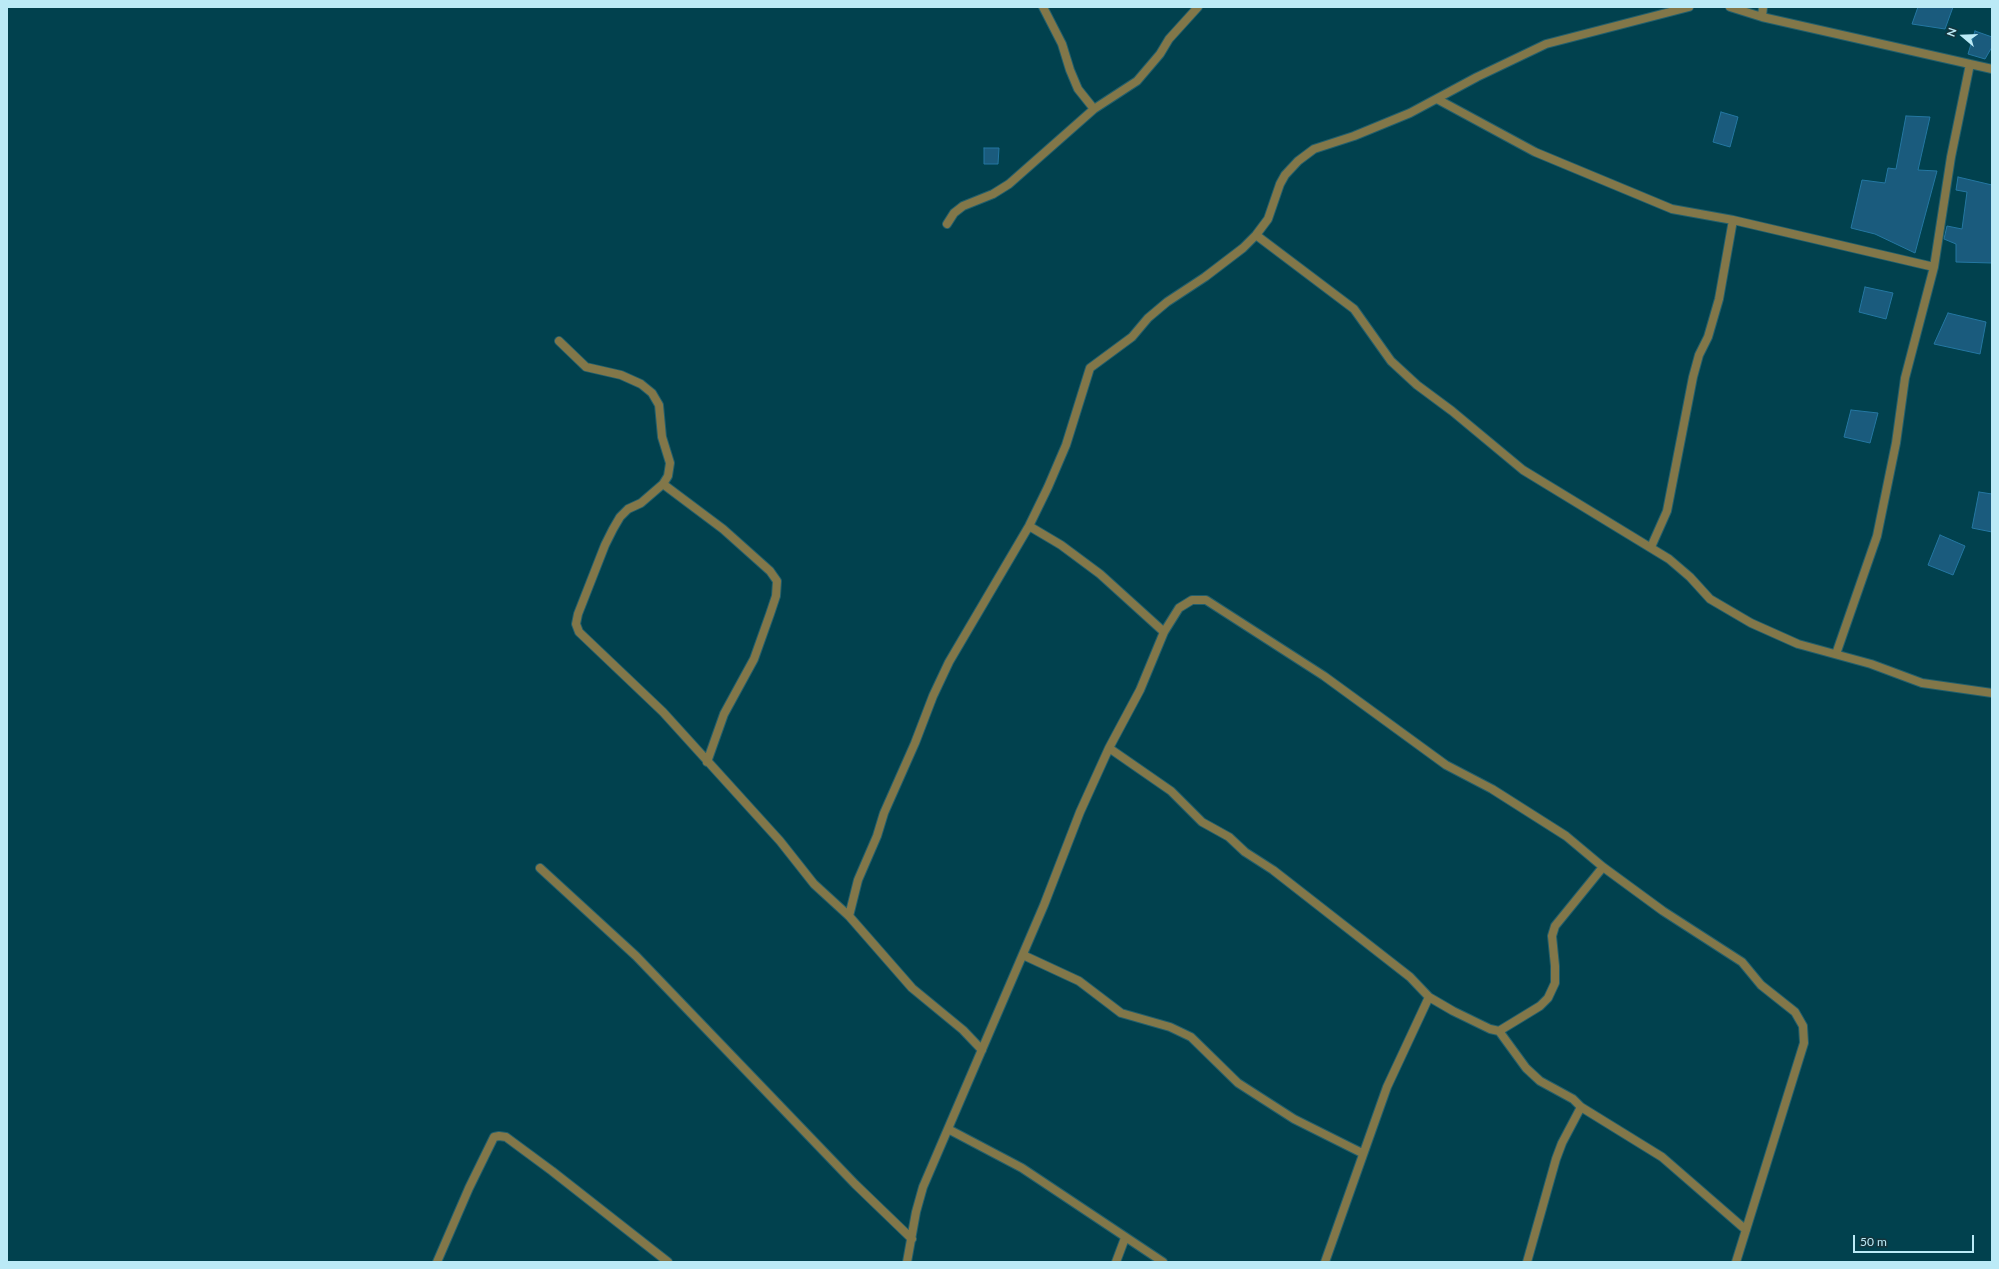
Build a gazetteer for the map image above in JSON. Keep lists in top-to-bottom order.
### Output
{
  "scale_bar": "50 m",
  "north": "left"
}
